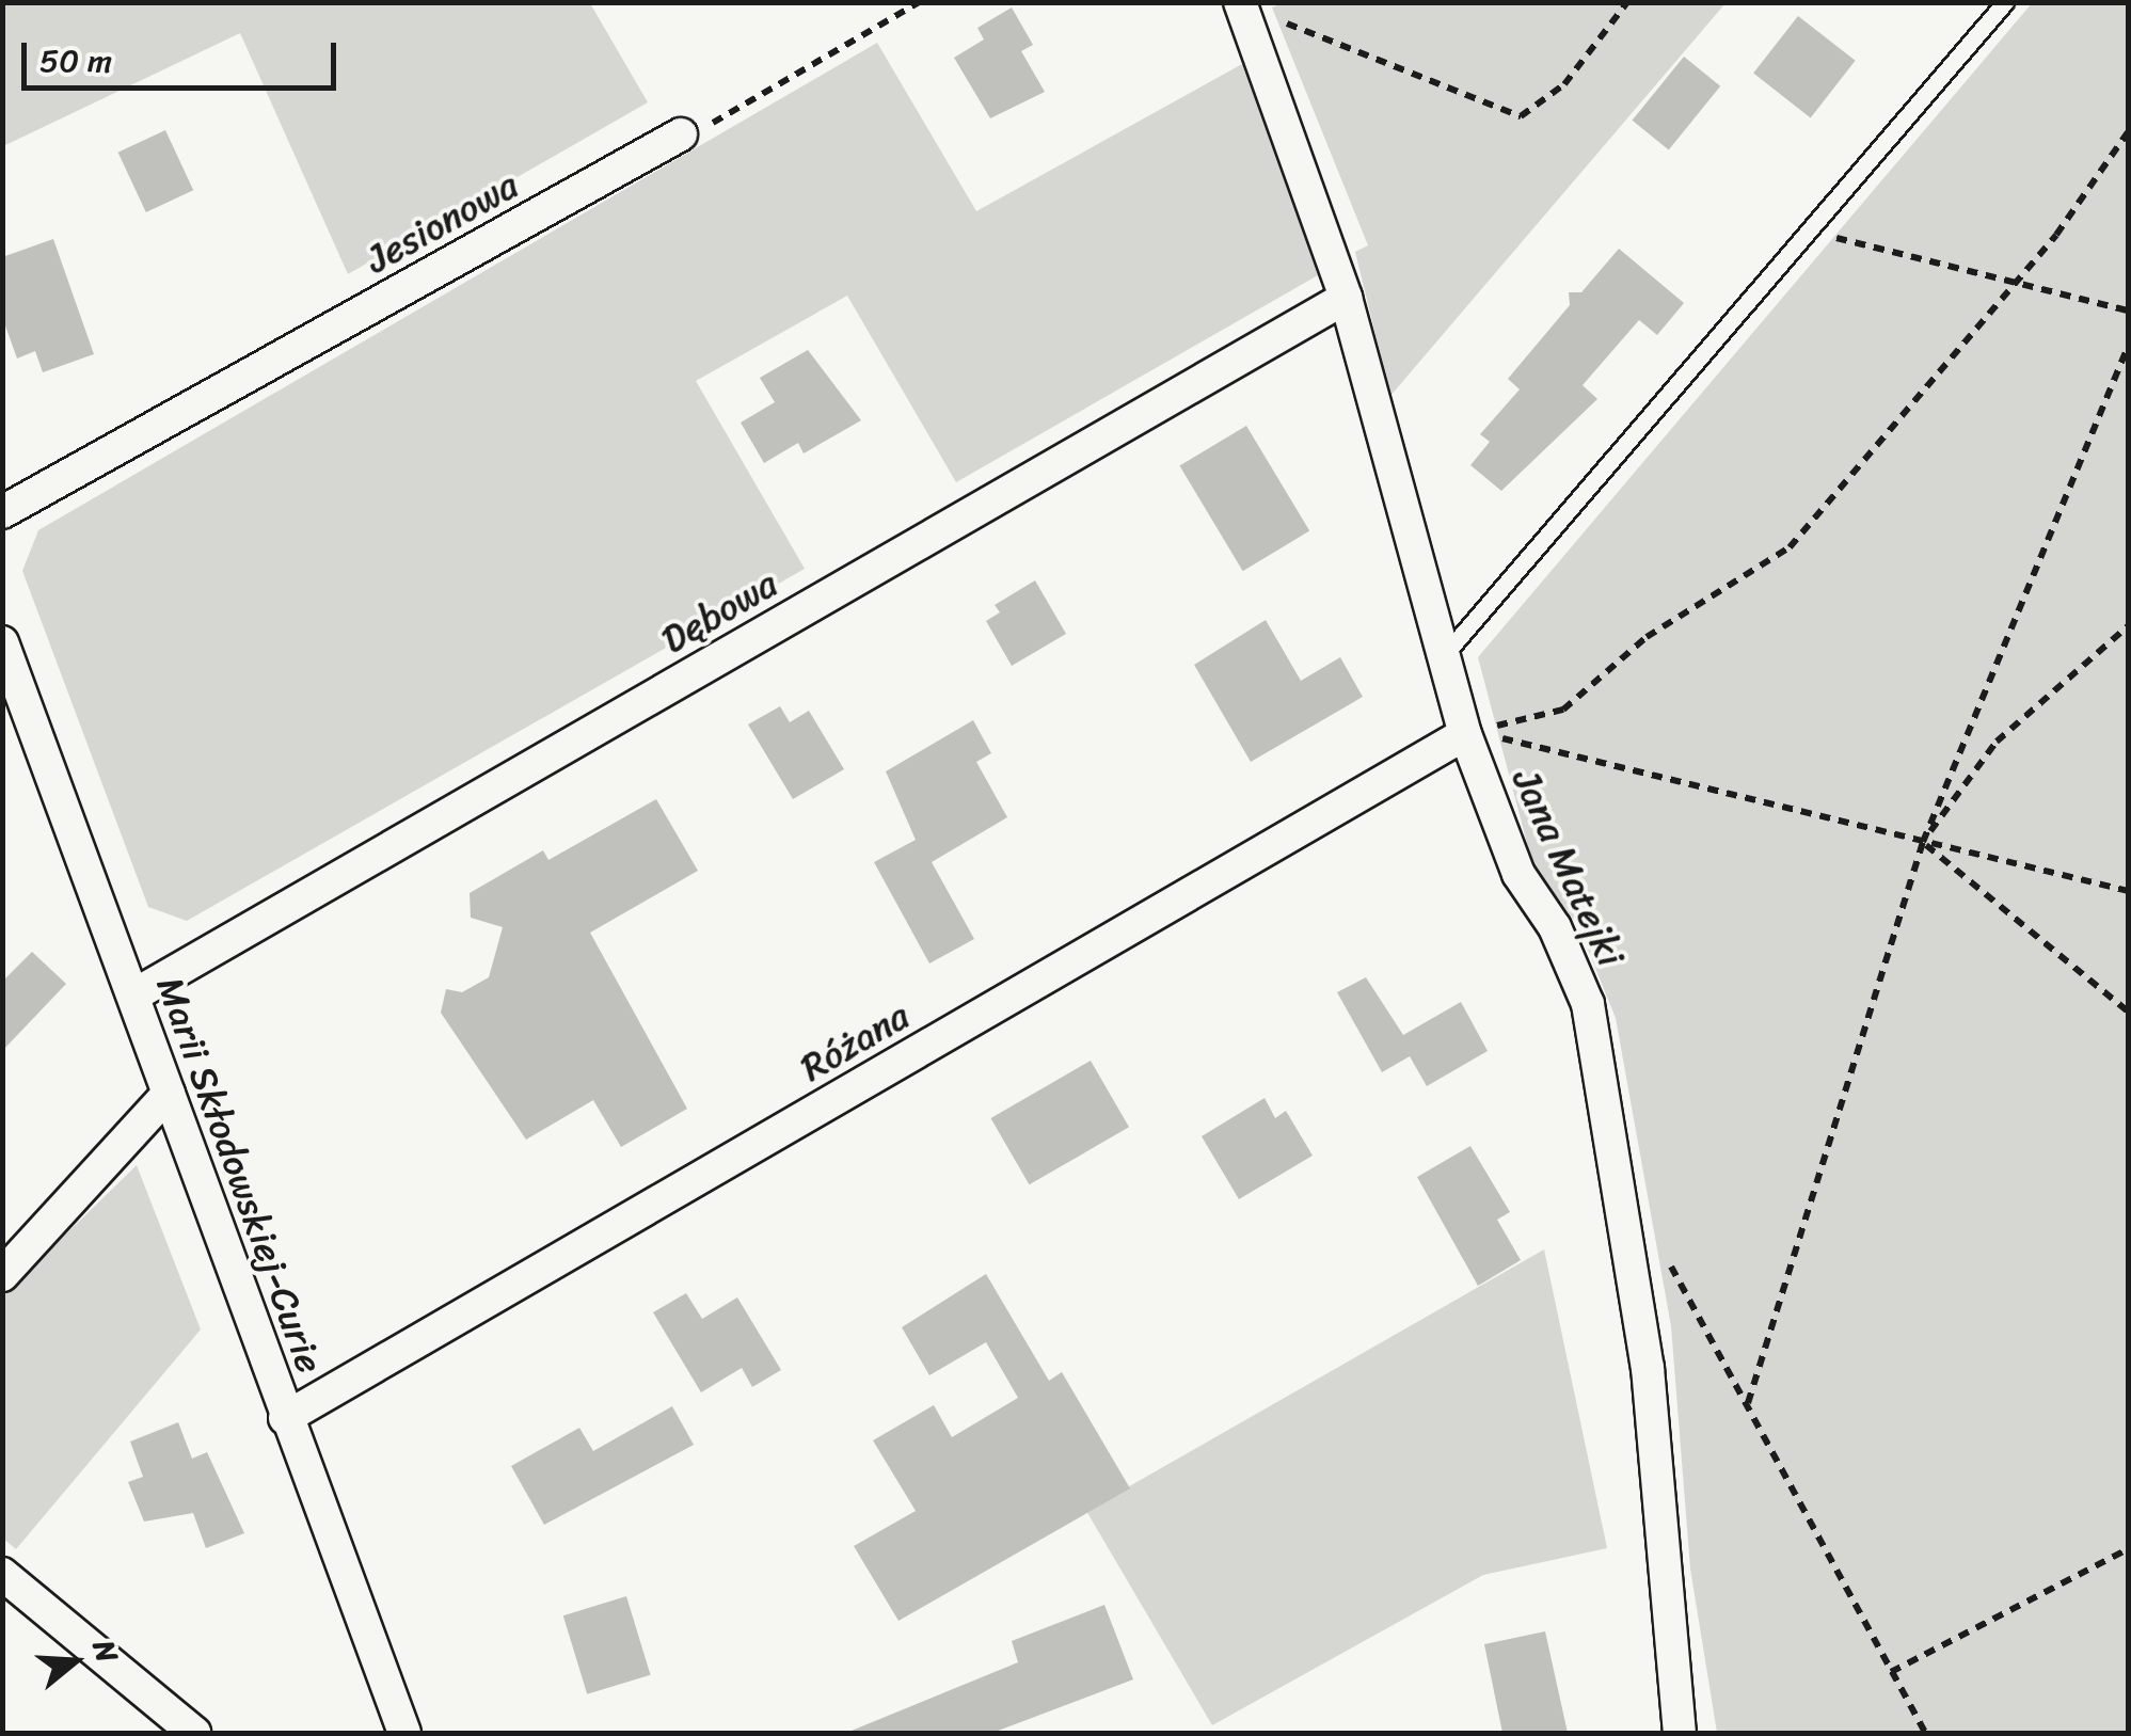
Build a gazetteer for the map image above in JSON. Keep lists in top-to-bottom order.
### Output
{
  "streets": {
    "street": [
      "Jesionowa",
      "Dębowa",
      "Jana Matejki",
      "Różana",
      "Marii Skłodowskiej-Curie"
    ]
  },
  "crossings": [
    ["Dębowa", "Jana Matejki"],
    ["Dębowa", "Marii Skłodowskiej-Curie"],
    ["Jana Matejki", "Różana"],
    ["Różana", "Marii Skłodowskiej-Curie"]
  ],
  "scale_bar": "50 m",
  "north": "right"
}
